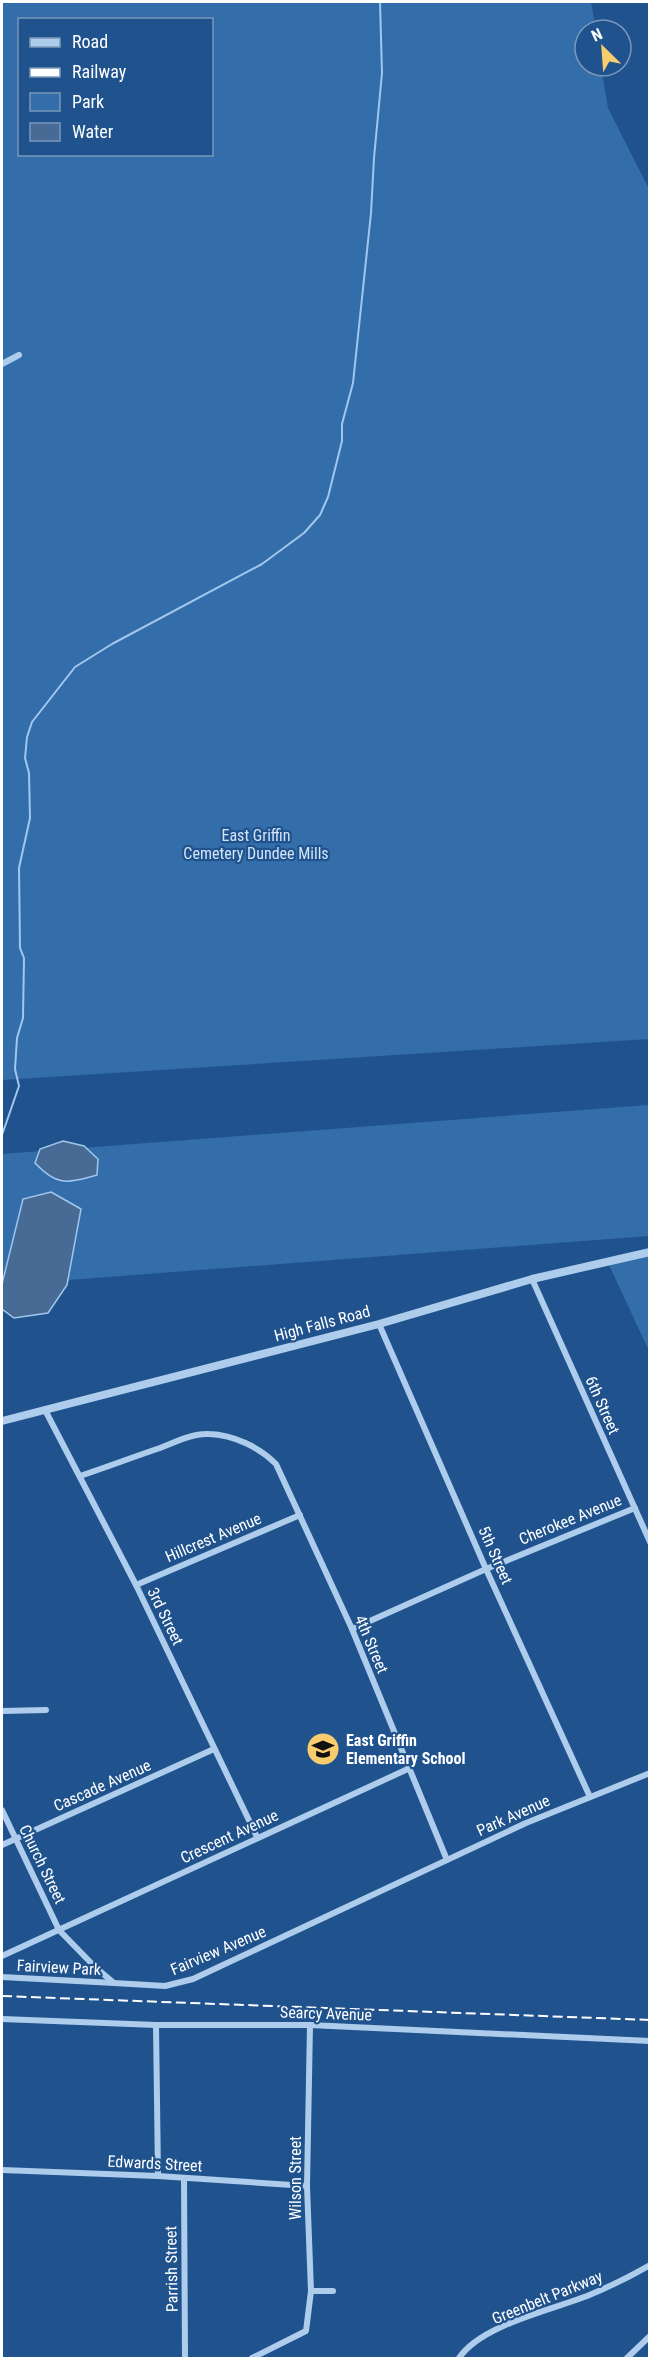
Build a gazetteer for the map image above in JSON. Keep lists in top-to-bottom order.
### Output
{
  "streets": {
    "street": [
      "High Falls Road",
      "6th Street",
      "Cherokee Avenue",
      "Hillcrest Avenue",
      "5th Street",
      "3rd Street",
      "4th Street",
      "Cascade Avenue",
      "Park Avenue",
      "Crescent Avenue",
      "Church Street",
      "Fairview Avenue",
      "Fairview Park",
      "Searcy Avenue",
      "Edwards Street",
      "Wilson Street",
      "Parrish Street",
      "Greenbelt Parkway"
    ]
  },
  "crossings": [
    ["High Falls Road", "6th Street"],
    ["High Falls Road", "5th Street"],
    ["High Falls Road", "3rd Street"],
    ["6th Street", "Cherokee Avenue"],
    ["Cherokee Avenue", "5th Street"],
    ["Cherokee Avenue", "4th Street"],
    ["Hillcrest Avenue", "3rd Street"],
    ["Hillcrest Avenue", "4th Street"],
    ["5th Street", "Park Avenue"],
    ["3rd Street", "4th Street"],
    ["3rd Street", "Cascade Avenue"],
    ["3rd Street", "Crescent Avenue"],
    ["4th Street", "Park Avenue"],
    ["4th Street", "Crescent Avenue"],
    ["Cascade Avenue", "Church Street"],
    ["Park Avenue", "Fairview Avenue"],
    ["Crescent Avenue", "Church Street"],
    ["Fairview Avenue", "Fairview Park"],
    ["Searcy Avenue", "Wilson Street"],
    ["Edwards Street", "Wilson Street"],
    ["Edwards Street", "Parrish Street"]
  ],
  "parks": ["East Griffin Cemetery Dundee Mills"],
  "places": {
    "school or university": ["East Griffin Elementary School"]
  },
  "legend": [
    "Road",
    "Railway",
    "Park",
    "Water"
  ],
  "north": "top left"
}
